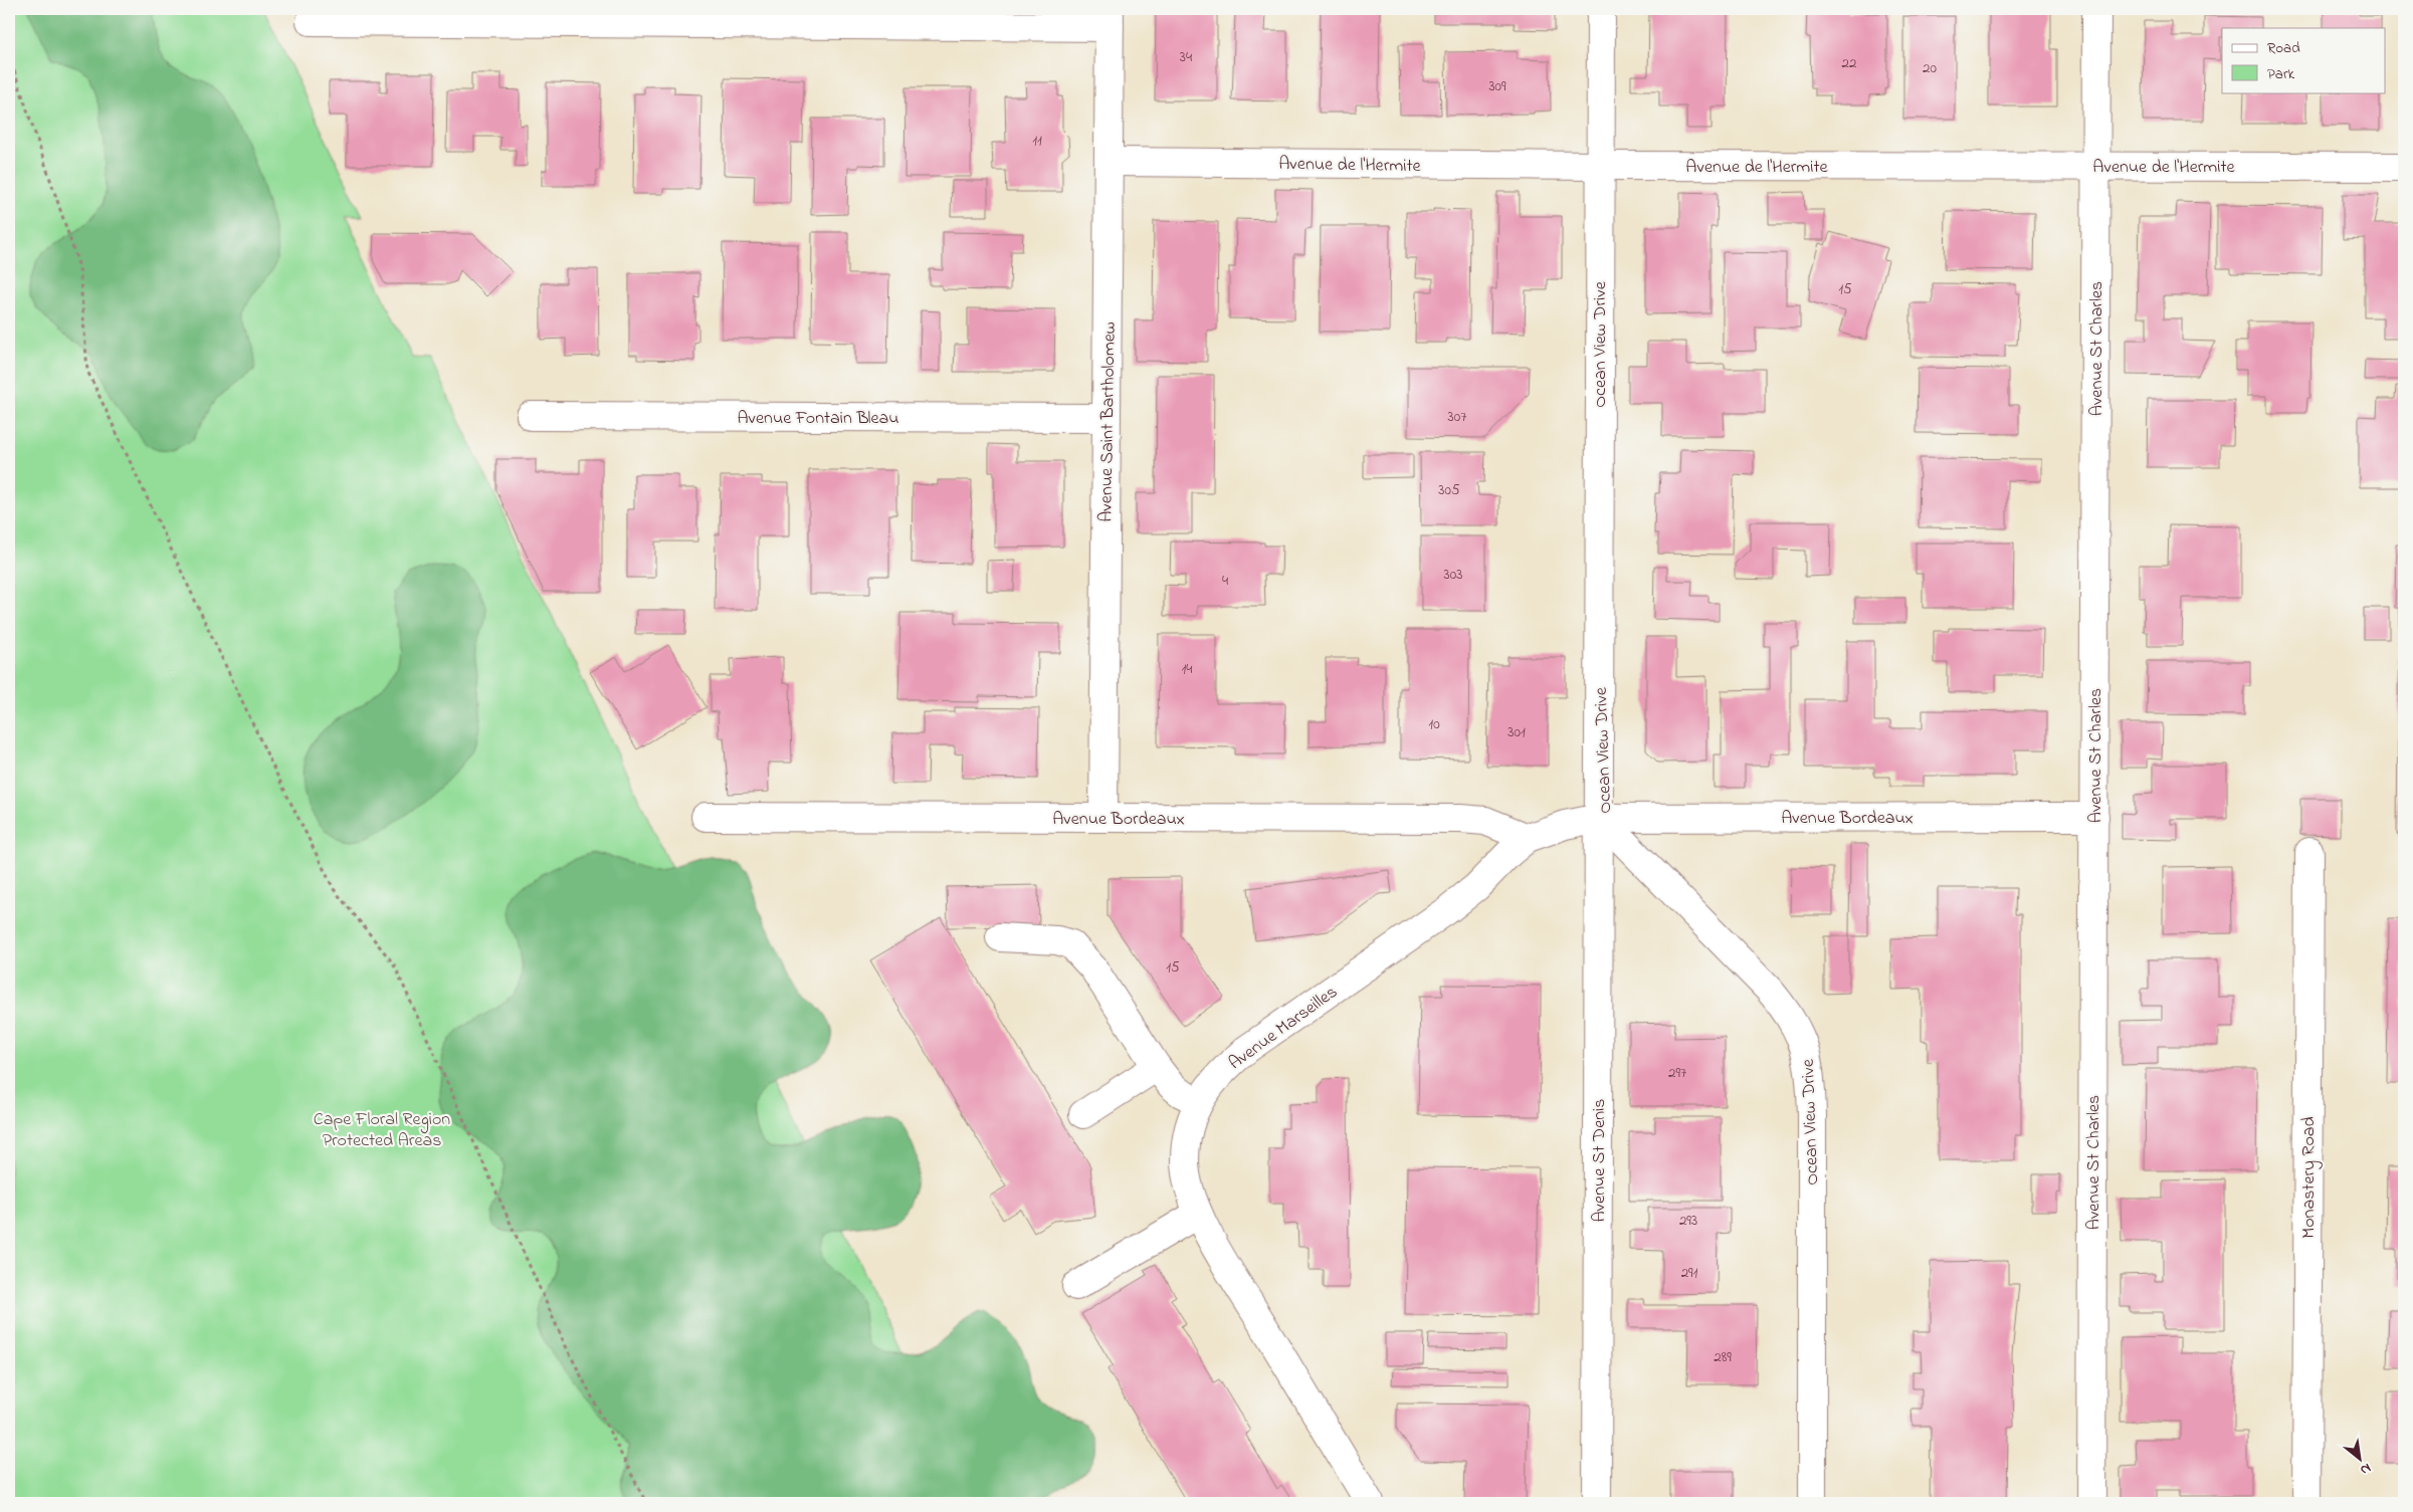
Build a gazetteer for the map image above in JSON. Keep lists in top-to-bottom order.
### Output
{
  "streets": {
    "street": [
      "Avenue de l'Hermite",
      "Ocean View Drive",
      "Avenue St Charles",
      "Avenue Fontain Bleau",
      "Avenue Saint Bartholomew",
      "Avenue Bordeaux",
      "Avenue Marseilles",
      "Avenue St Denis",
      "Monastery Road"
    ]
  },
  "crossings": [
    ["Avenue de l'Hermite", "Ocean View Drive"],
    ["Avenue de l'Hermite", "Avenue St Charles"],
    ["Avenue de l'Hermite", "Avenue Saint Bartholomew"],
    ["Ocean View Drive", "Avenue Bordeaux"],
    ["Ocean View Drive", "Avenue Marseilles"],
    ["Ocean View Drive", "Avenue St Denis"],
    ["Avenue St Charles", "Avenue Bordeaux"],
    ["Avenue Fontain Bleau", "Avenue Saint Bartholomew"],
    ["Avenue Saint Bartholomew", "Avenue Bordeaux"],
    ["Avenue Bordeaux", "Avenue Marseilles"],
    ["Avenue Bordeaux", "Avenue St Denis"],
    ["Avenue Marseilles", "Avenue St Denis"]
  ],
  "parks": ["Cape Floral Region Protected Areas"],
  "house_numbers": [
    "34",
    "22",
    "20",
    "309",
    "11",
    "15",
    "307",
    "305",
    "303",
    "4",
    "14",
    "10",
    "301",
    "15",
    "297",
    "293",
    "291",
    "289"
  ],
  "legend": ["Road", "Park"],
  "north": "bottom right"
}
